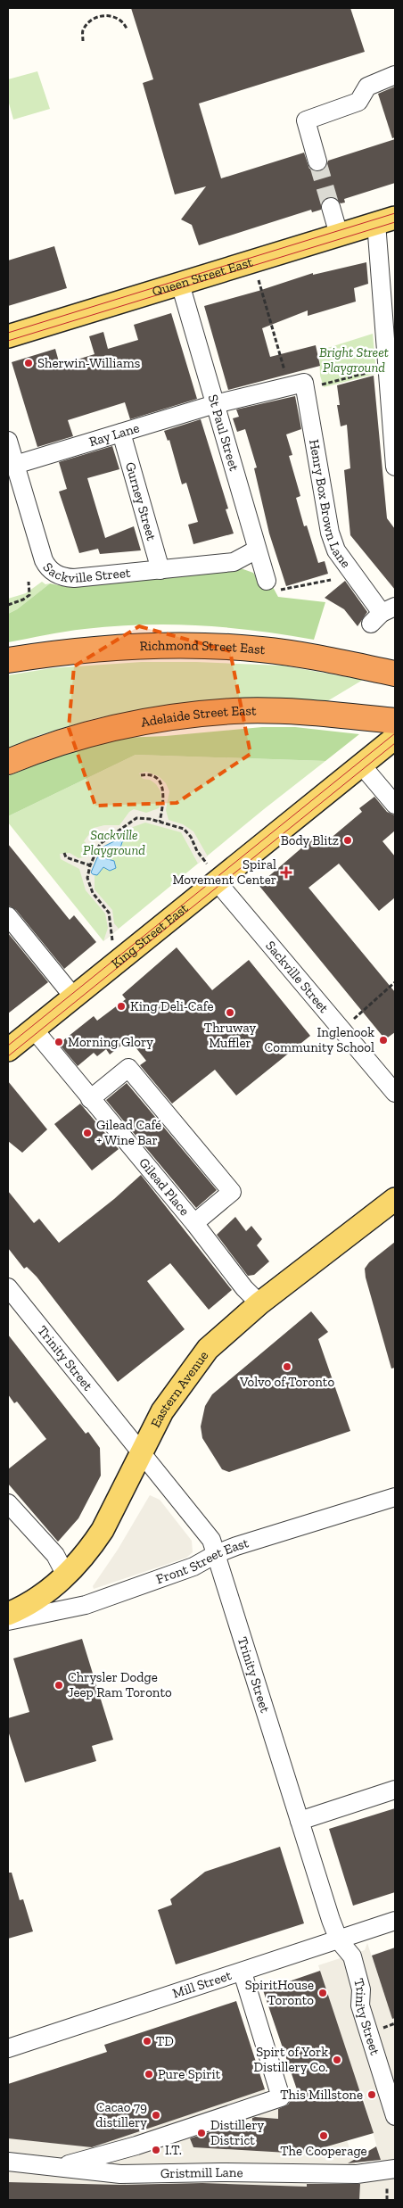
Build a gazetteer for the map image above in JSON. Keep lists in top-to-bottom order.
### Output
{
  "streets": {
    "highway": ["Richmond Street East", "Adelaide Street East"],
    "main road": ["Queen Street East", "King Street East", "Eastern Avenue"],
    "street": [
      "St Paul Street",
      "Ray Lane",
      "Gurney Street",
      "Henry Box Brown Lane",
      "Sackville Street",
      "Gilead Place",
      "Trinity Street",
      "Front Street East",
      "Mill Street",
      "Gristmill Lane"
    ]
  },
  "crossings": [
    ["Queen Street East", "St Paul Street"],
    ["St Paul Street", "Ray Lane"],
    ["St Paul Street", "Sackville Street"],
    ["Ray Lane", "Gurney Street"],
    ["Ray Lane", "Henry Box Brown Lane"],
    ["Ray Lane", "Sackville Street"],
    ["Gurney Street", "Sackville Street"],
    ["Sackville Street", "King Street East"],
    ["King Street East", "Gilead Place"],
    ["Gilead Place", "Eastern Avenue"],
    ["Trinity Street", "Eastern Avenue"],
    ["Trinity Street", "Front Street East"],
    ["Trinity Street", "Mill Street"]
  ],
  "parks": ["Bright Street Playground", "Sackville Playground"],
  "places": {
    "other": [
      "Sherwin-Williams",
      "Body Blitz",
      "King Deli-Cafe",
      "Thruway Muffler",
      "Inglenook Community School",
      "Morning Glory",
      "Gilead Café + Wine Bar",
      "Volvo of Toronto",
      "Chrysler Dodge Jeep Ram Toronto",
      "SpiritHouse Toronto",
      "TD",
      "Spirt of York Distillery Co.",
      "Pure Spirit",
      "This Millstone",
      "Cacao 79 distillery",
      "Distillery District",
      "The Cooperage",
      "I.T."
    ],
    "health": ["Spiral Movement Center"]
  }
}
